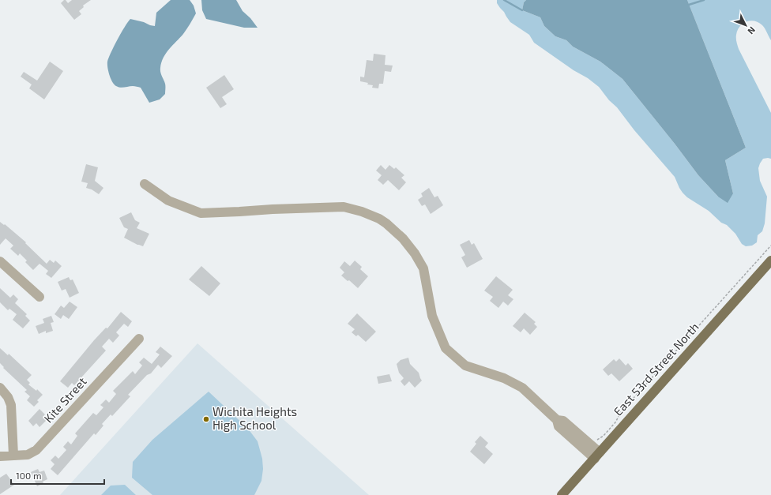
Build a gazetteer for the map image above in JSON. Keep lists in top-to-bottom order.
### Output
{
  "streets": {
    "main road": ["East 53rd Street North"],
    "street": ["Kite Street"]
  },
  "places": ["Wichita Heights High School"],
  "scale_bar": "100 m",
  "north": "bottom right"
}
